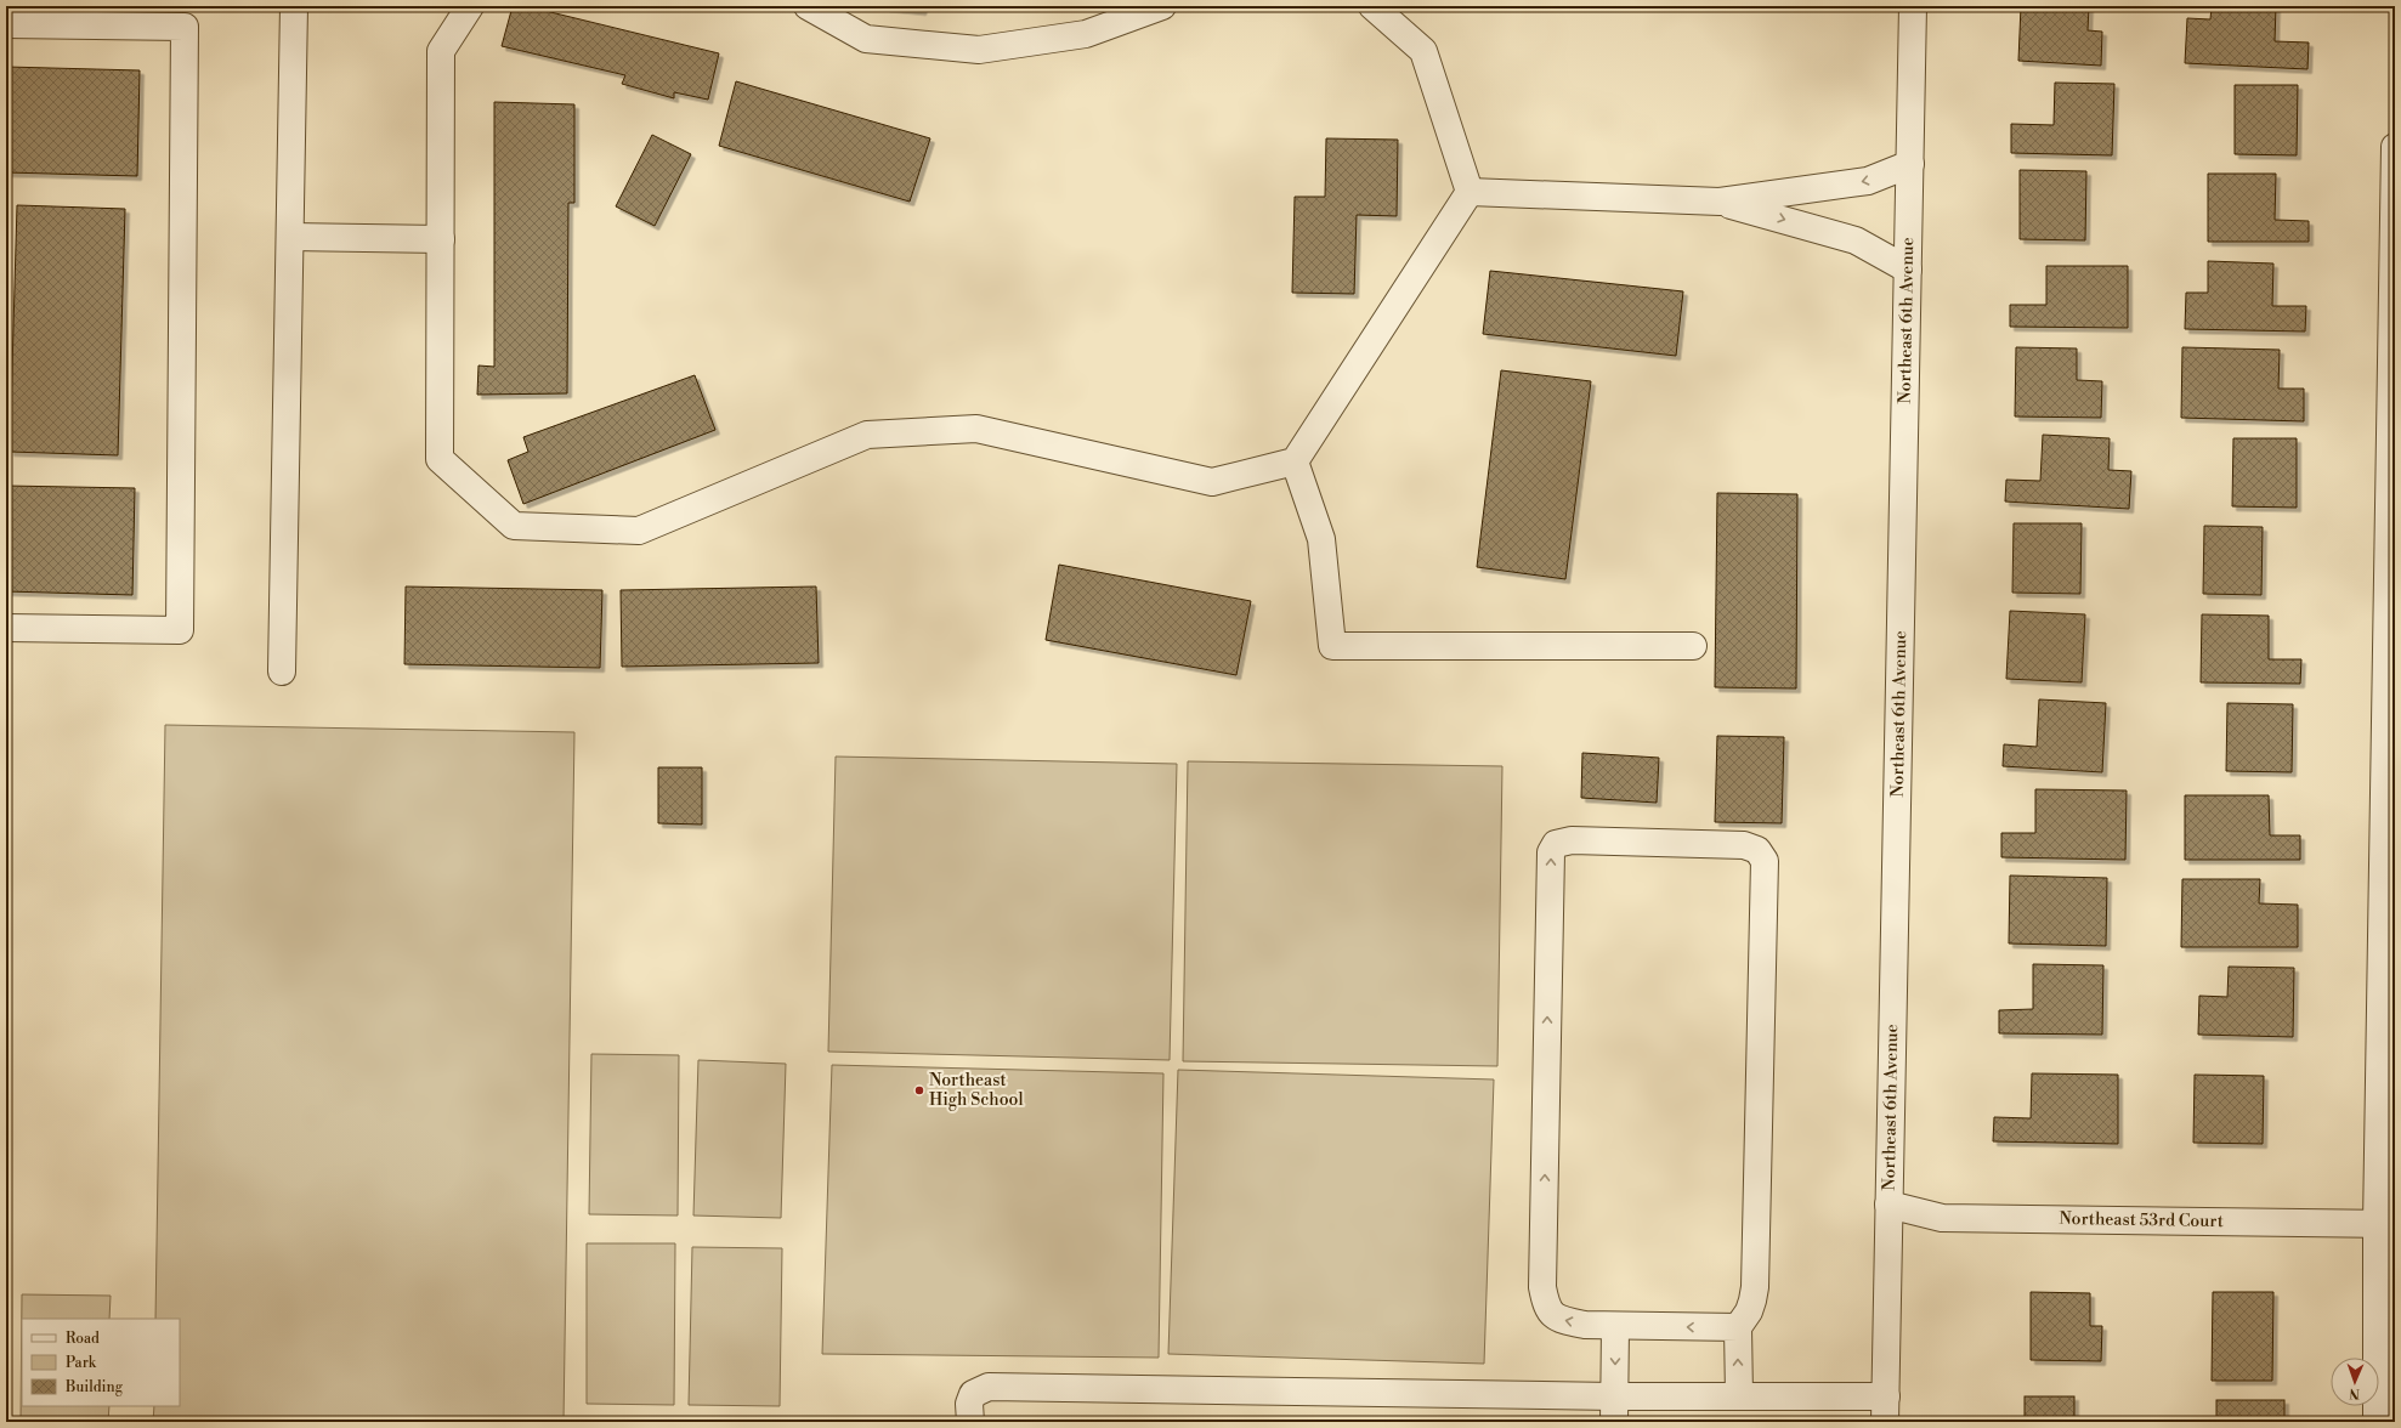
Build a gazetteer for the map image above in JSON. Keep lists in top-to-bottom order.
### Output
{
  "streets": {
    "street": ["Northeast 6th Avenue", "Northeast 53rd Court"]
  },
  "crossings": [
    ["Northeast 6th Avenue", "Northeast 53rd Court"]
  ],
  "places": ["Northeast High School"],
  "legend": ["Road", "Park", "Building"],
  "north": "bottom"
}
